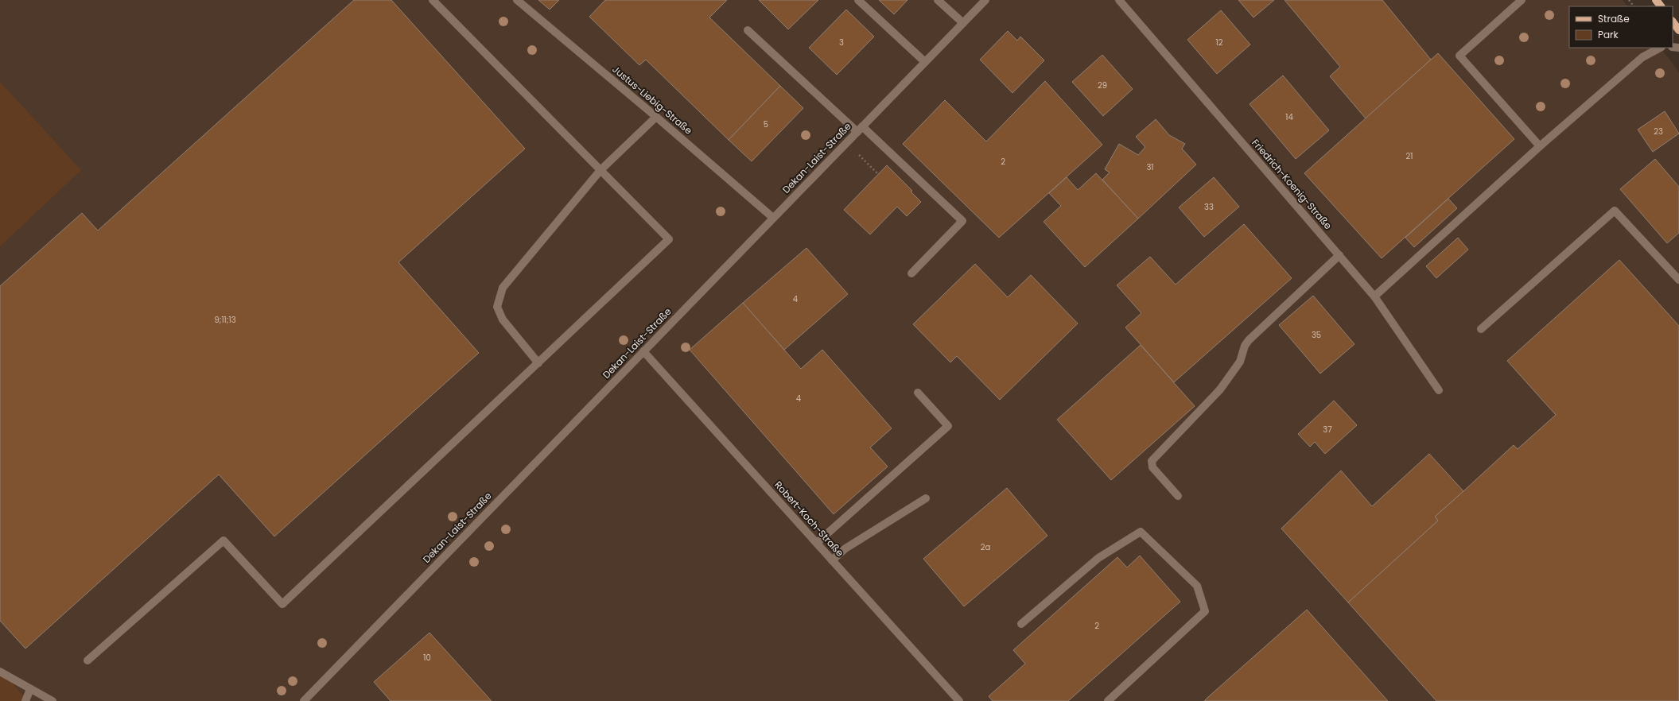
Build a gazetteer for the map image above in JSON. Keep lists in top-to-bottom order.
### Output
{
  "streets": {
    "street": [
      "Justus-Liebig-Straße",
      "Dekan-Laist-Straße",
      "Friedrich-Koenig-Straße",
      "Robert-Koch-Straße"
    ]
  },
  "crossings": [
    ["Justus-Liebig-Straße", "Dekan-Laist-Straße"],
    ["Dekan-Laist-Straße", "Robert-Koch-Straße"]
  ],
  "house_numbers": [
    "3",
    "12",
    "29",
    "14",
    "5",
    "23",
    "21",
    "2",
    "31",
    "33",
    "4",
    "9;11;13",
    "35",
    "4",
    "37",
    "2a",
    "2",
    "10"
  ],
  "legend": ["Straße", "Park"]
}
